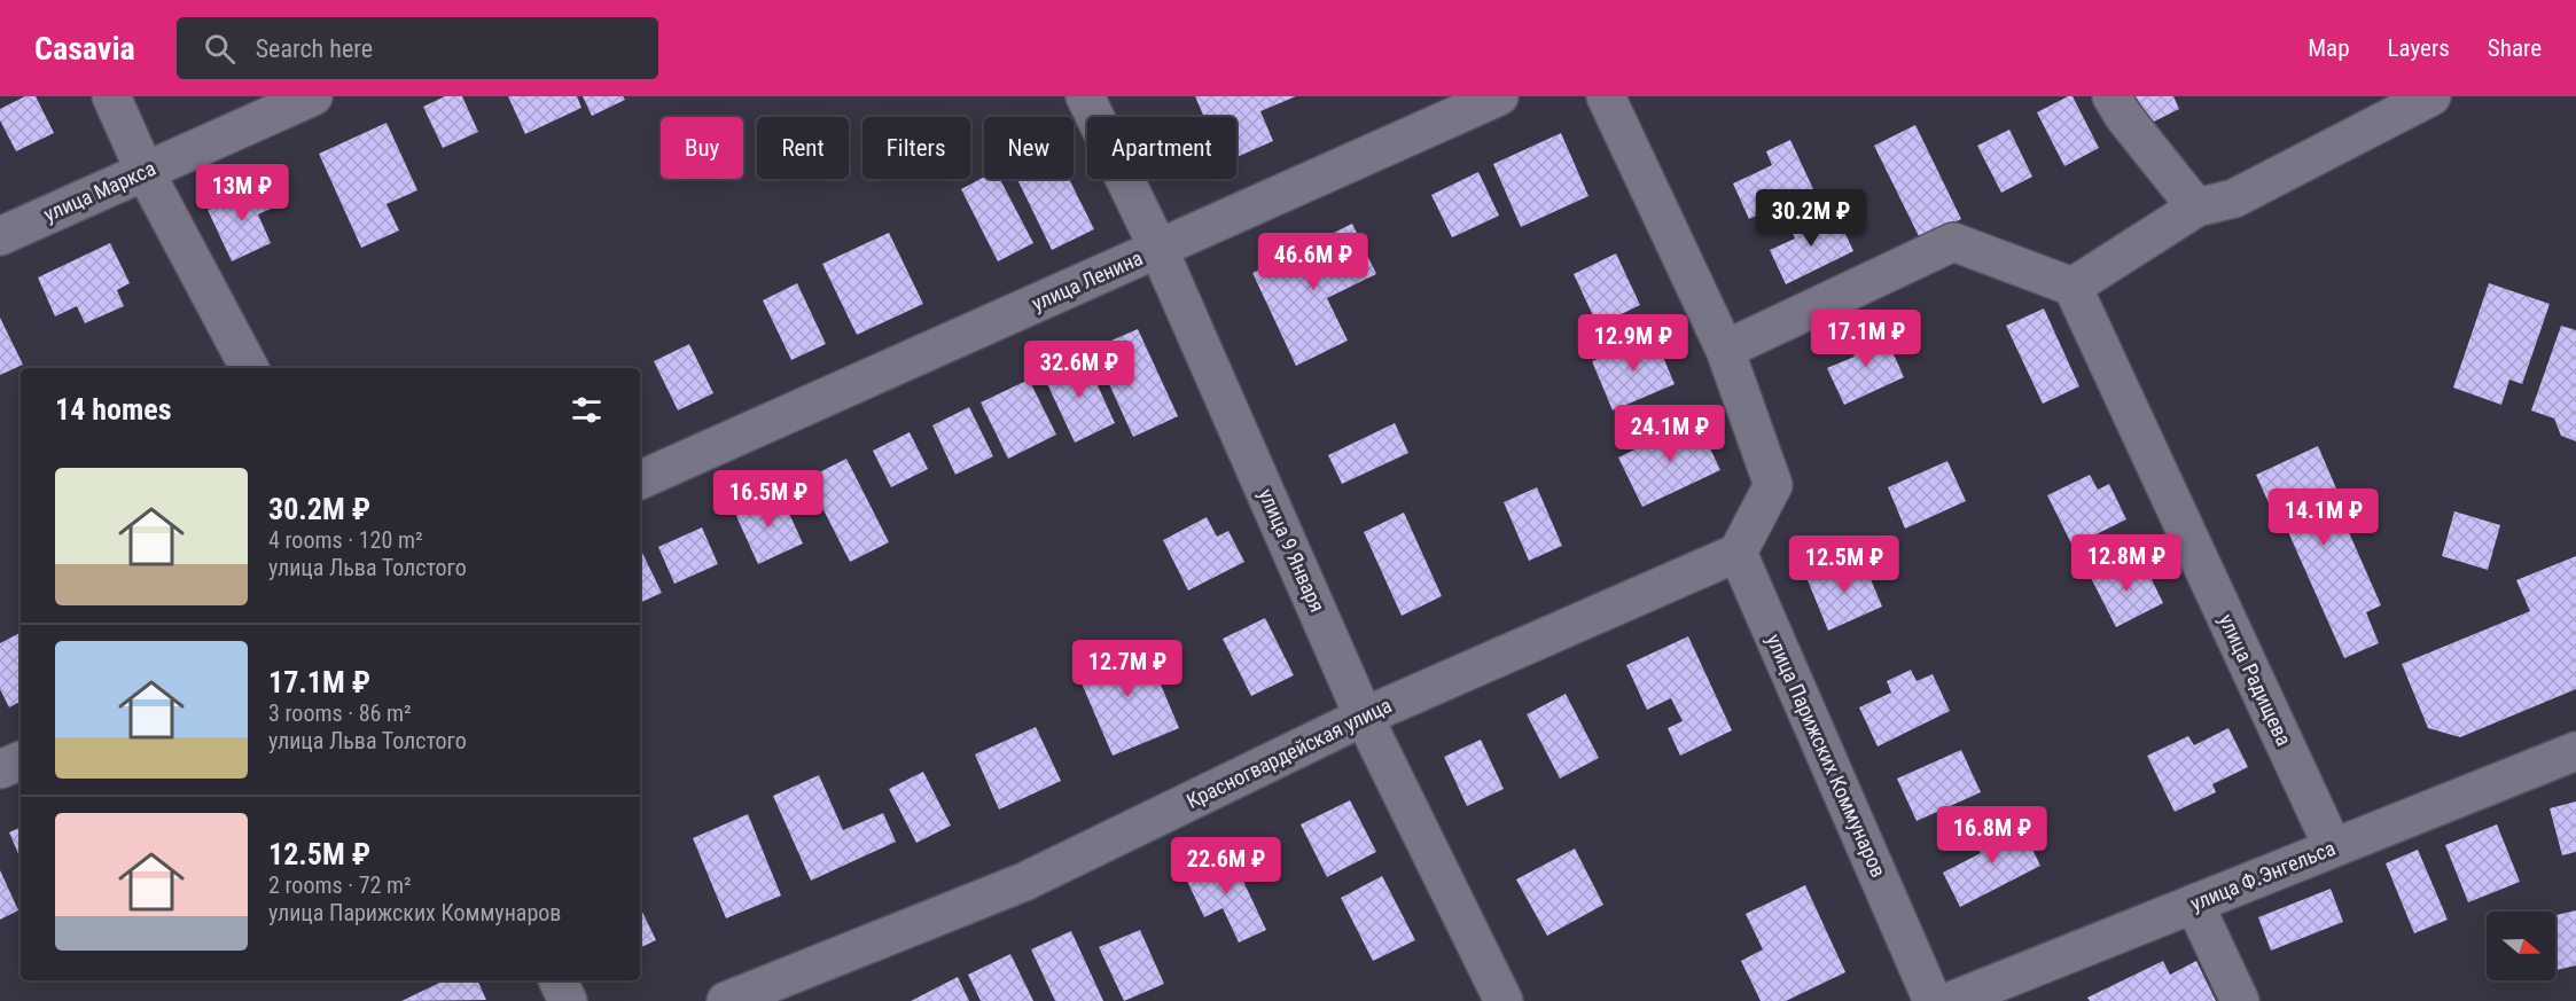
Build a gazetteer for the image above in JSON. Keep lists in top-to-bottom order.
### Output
{
  "streets": {
    "street": [
      "улица Маркса",
      "улица Ленина",
      "улица 9 Января",
      "улица Радищева",
      "Красногвардейская улица",
      "улица Парижских Коммунаров",
      "улица Ф.Энгельса"
    ]
  },
  "crossings": [
    ["улица Ленина", "улица 9 Января"],
    ["улица 9 Января", "Красногвардейская улица"],
    ["улица Радищева", "улица Ф.Энгельса"],
    ["Красногвардейская улица", "улица Парижских Коммунаров"]
  ],
  "north": "right",
  "page": {
    "header": "Casavia",
    "search": "Search here",
    "nav": ["Map", "Layers", "Share"],
    "chip": [
      "Buy",
      "Rent",
      "Filters",
      "New",
      "Apartment"
    ],
    "price": [
      "13M ₽",
      "30.2M ₽",
      "46.6M ₽",
      "17.1M ₽",
      "12.9M ₽",
      "32.6M ₽",
      "24.1M ₽",
      "16.5M ₽",
      "14.1M ₽",
      "12.8M ₽",
      "12.5M ₽",
      "12.7M ₽",
      "16.8M ₽",
      "22.6M ₽"
    ],
    "heading": "14 homes",
    "list": [
      {
        "name": "30.2M ₽",
        "note": "4 rooms · 120 m² · улица Льва Толстого"
      },
      {
        "name": "17.1M ₽",
        "note": "3 rooms · 86 m² · улица Льва Толстого"
      },
      {
        "name": "12.5M ₽",
        "note": "2 rooms · 72 m² · улица Парижских Коммунаров"
      }
    ]
  }
}
